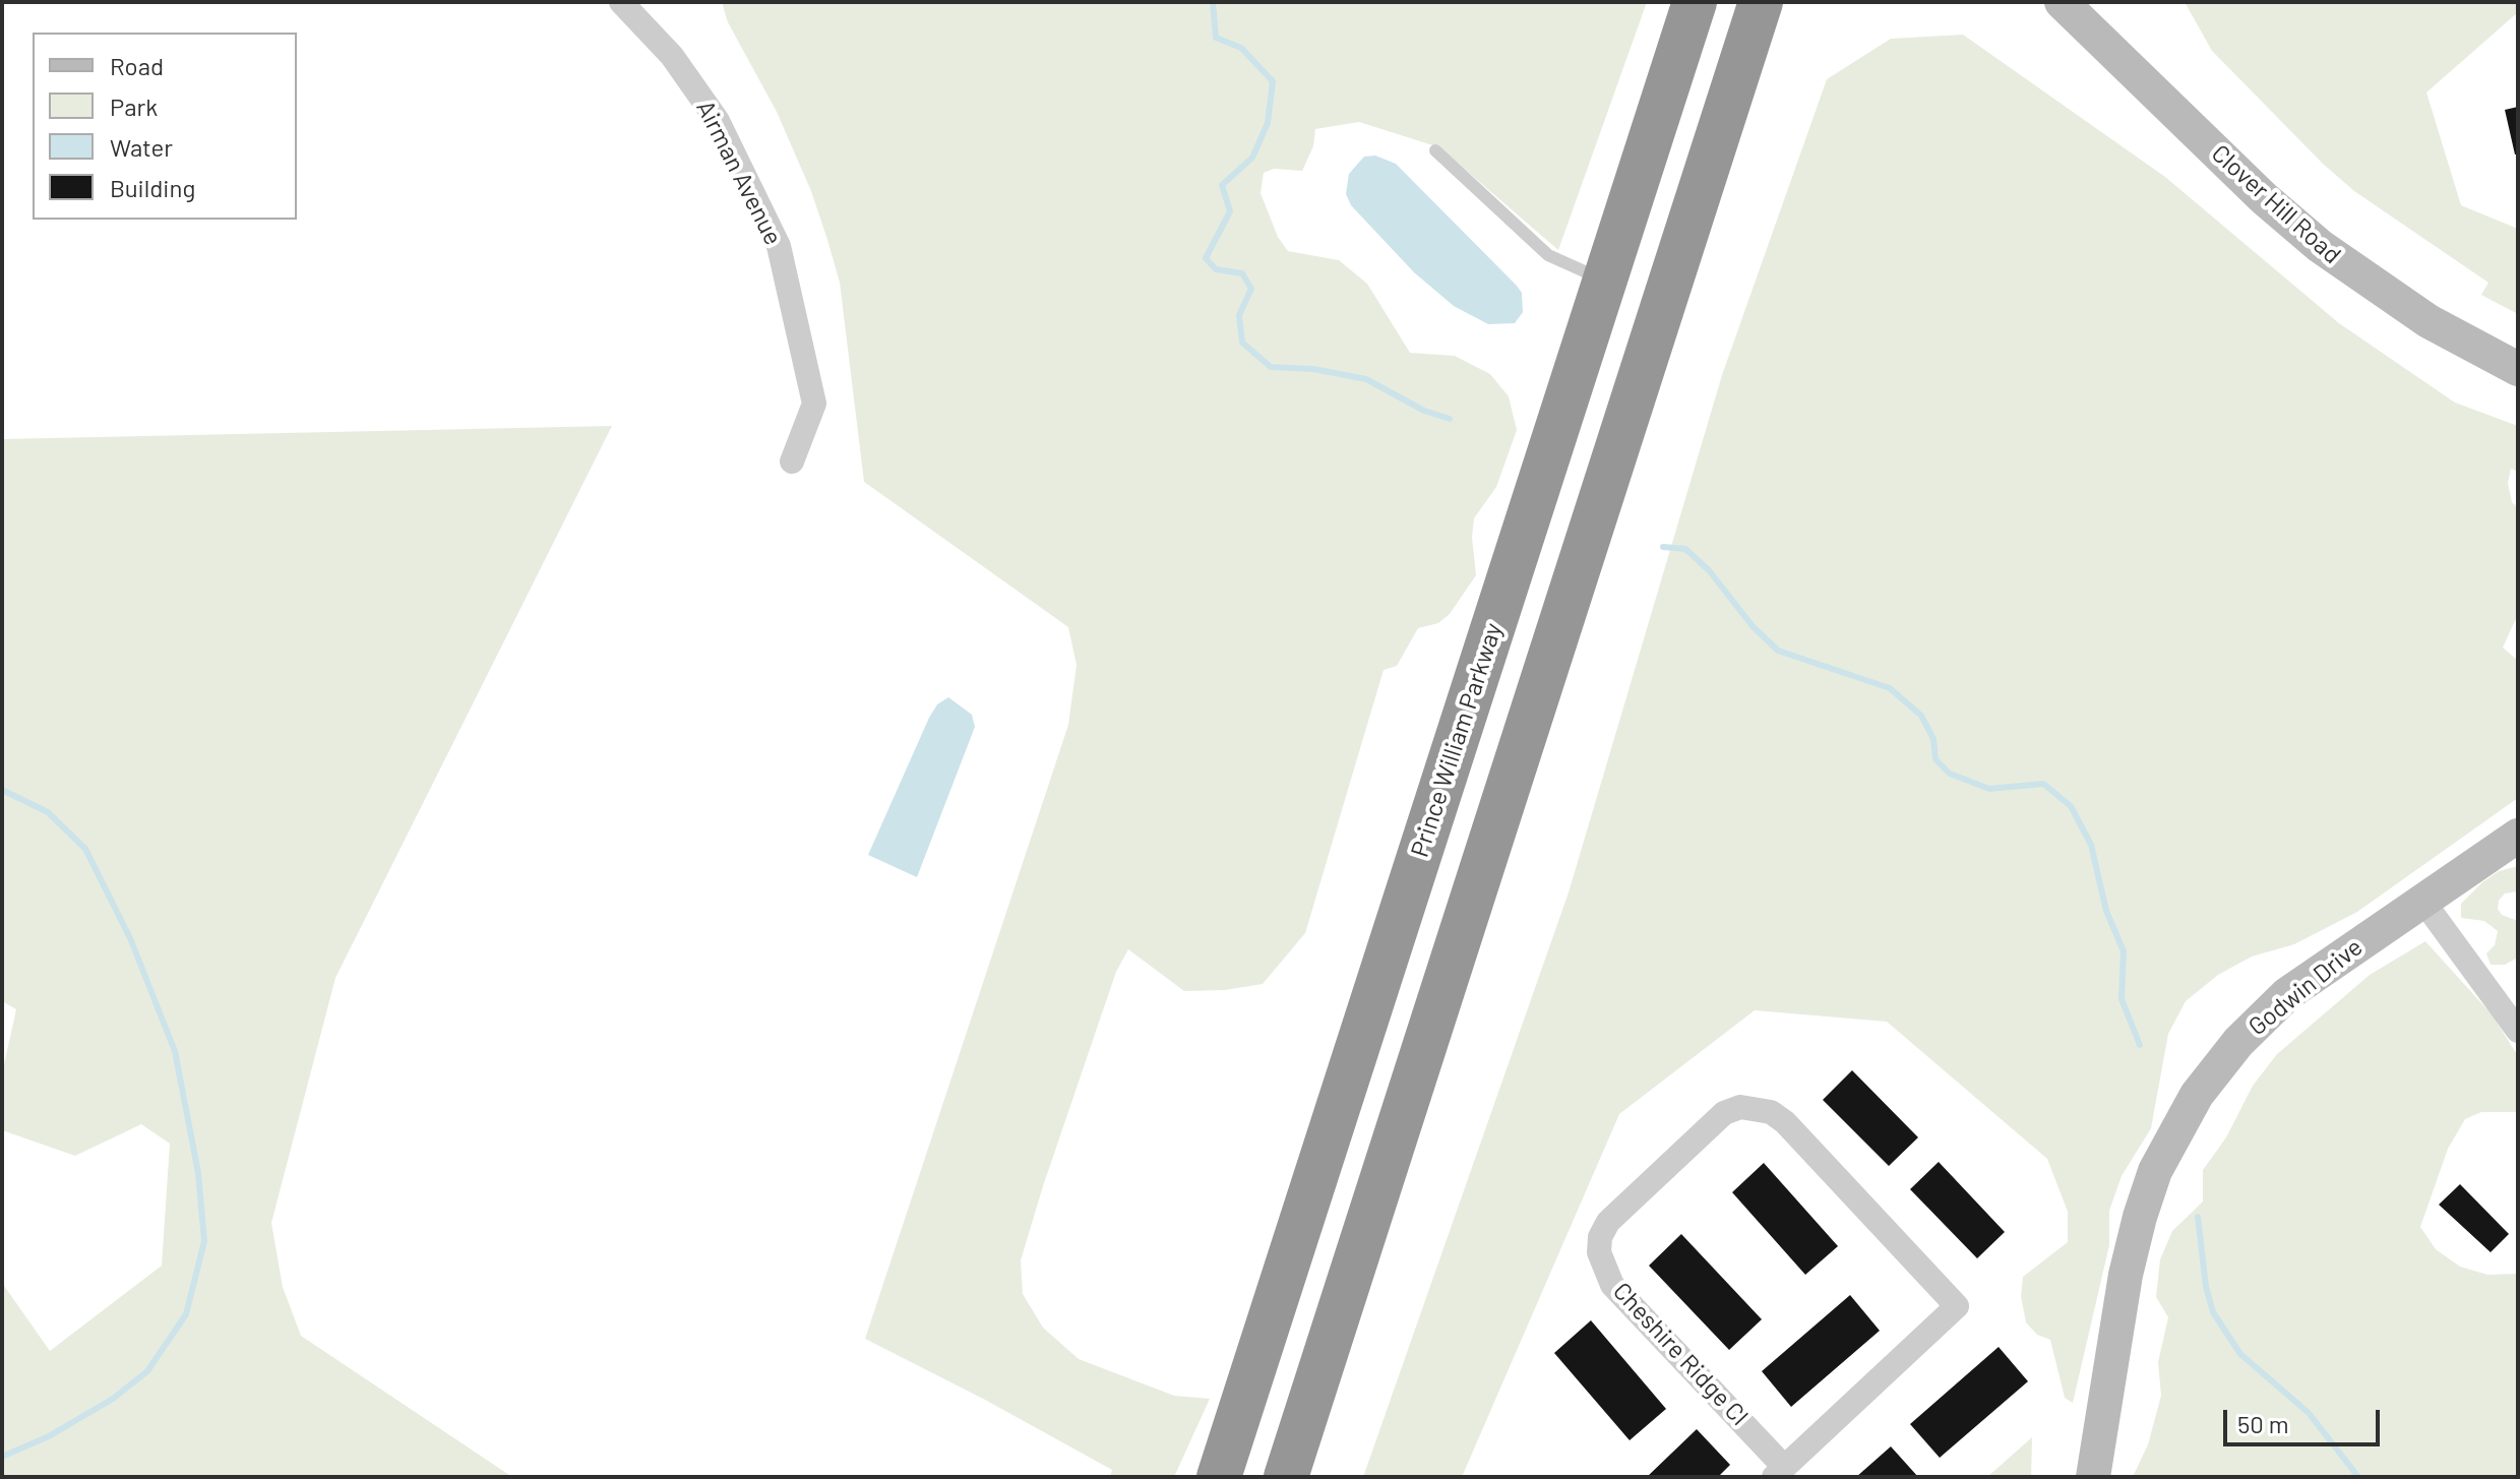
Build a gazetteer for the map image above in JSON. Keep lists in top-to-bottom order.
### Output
{
  "streets": {
    "highway": ["Prince William Parkway"],
    "street": [
      "Airman Avenue",
      "Clover Hill Road",
      "Godwin Drive",
      "Cheshire Ridge Cl"
    ]
  },
  "legend": [
    "Road",
    "Park",
    "Water",
    "Building"
  ],
  "scale_bar": "50 m"
}
